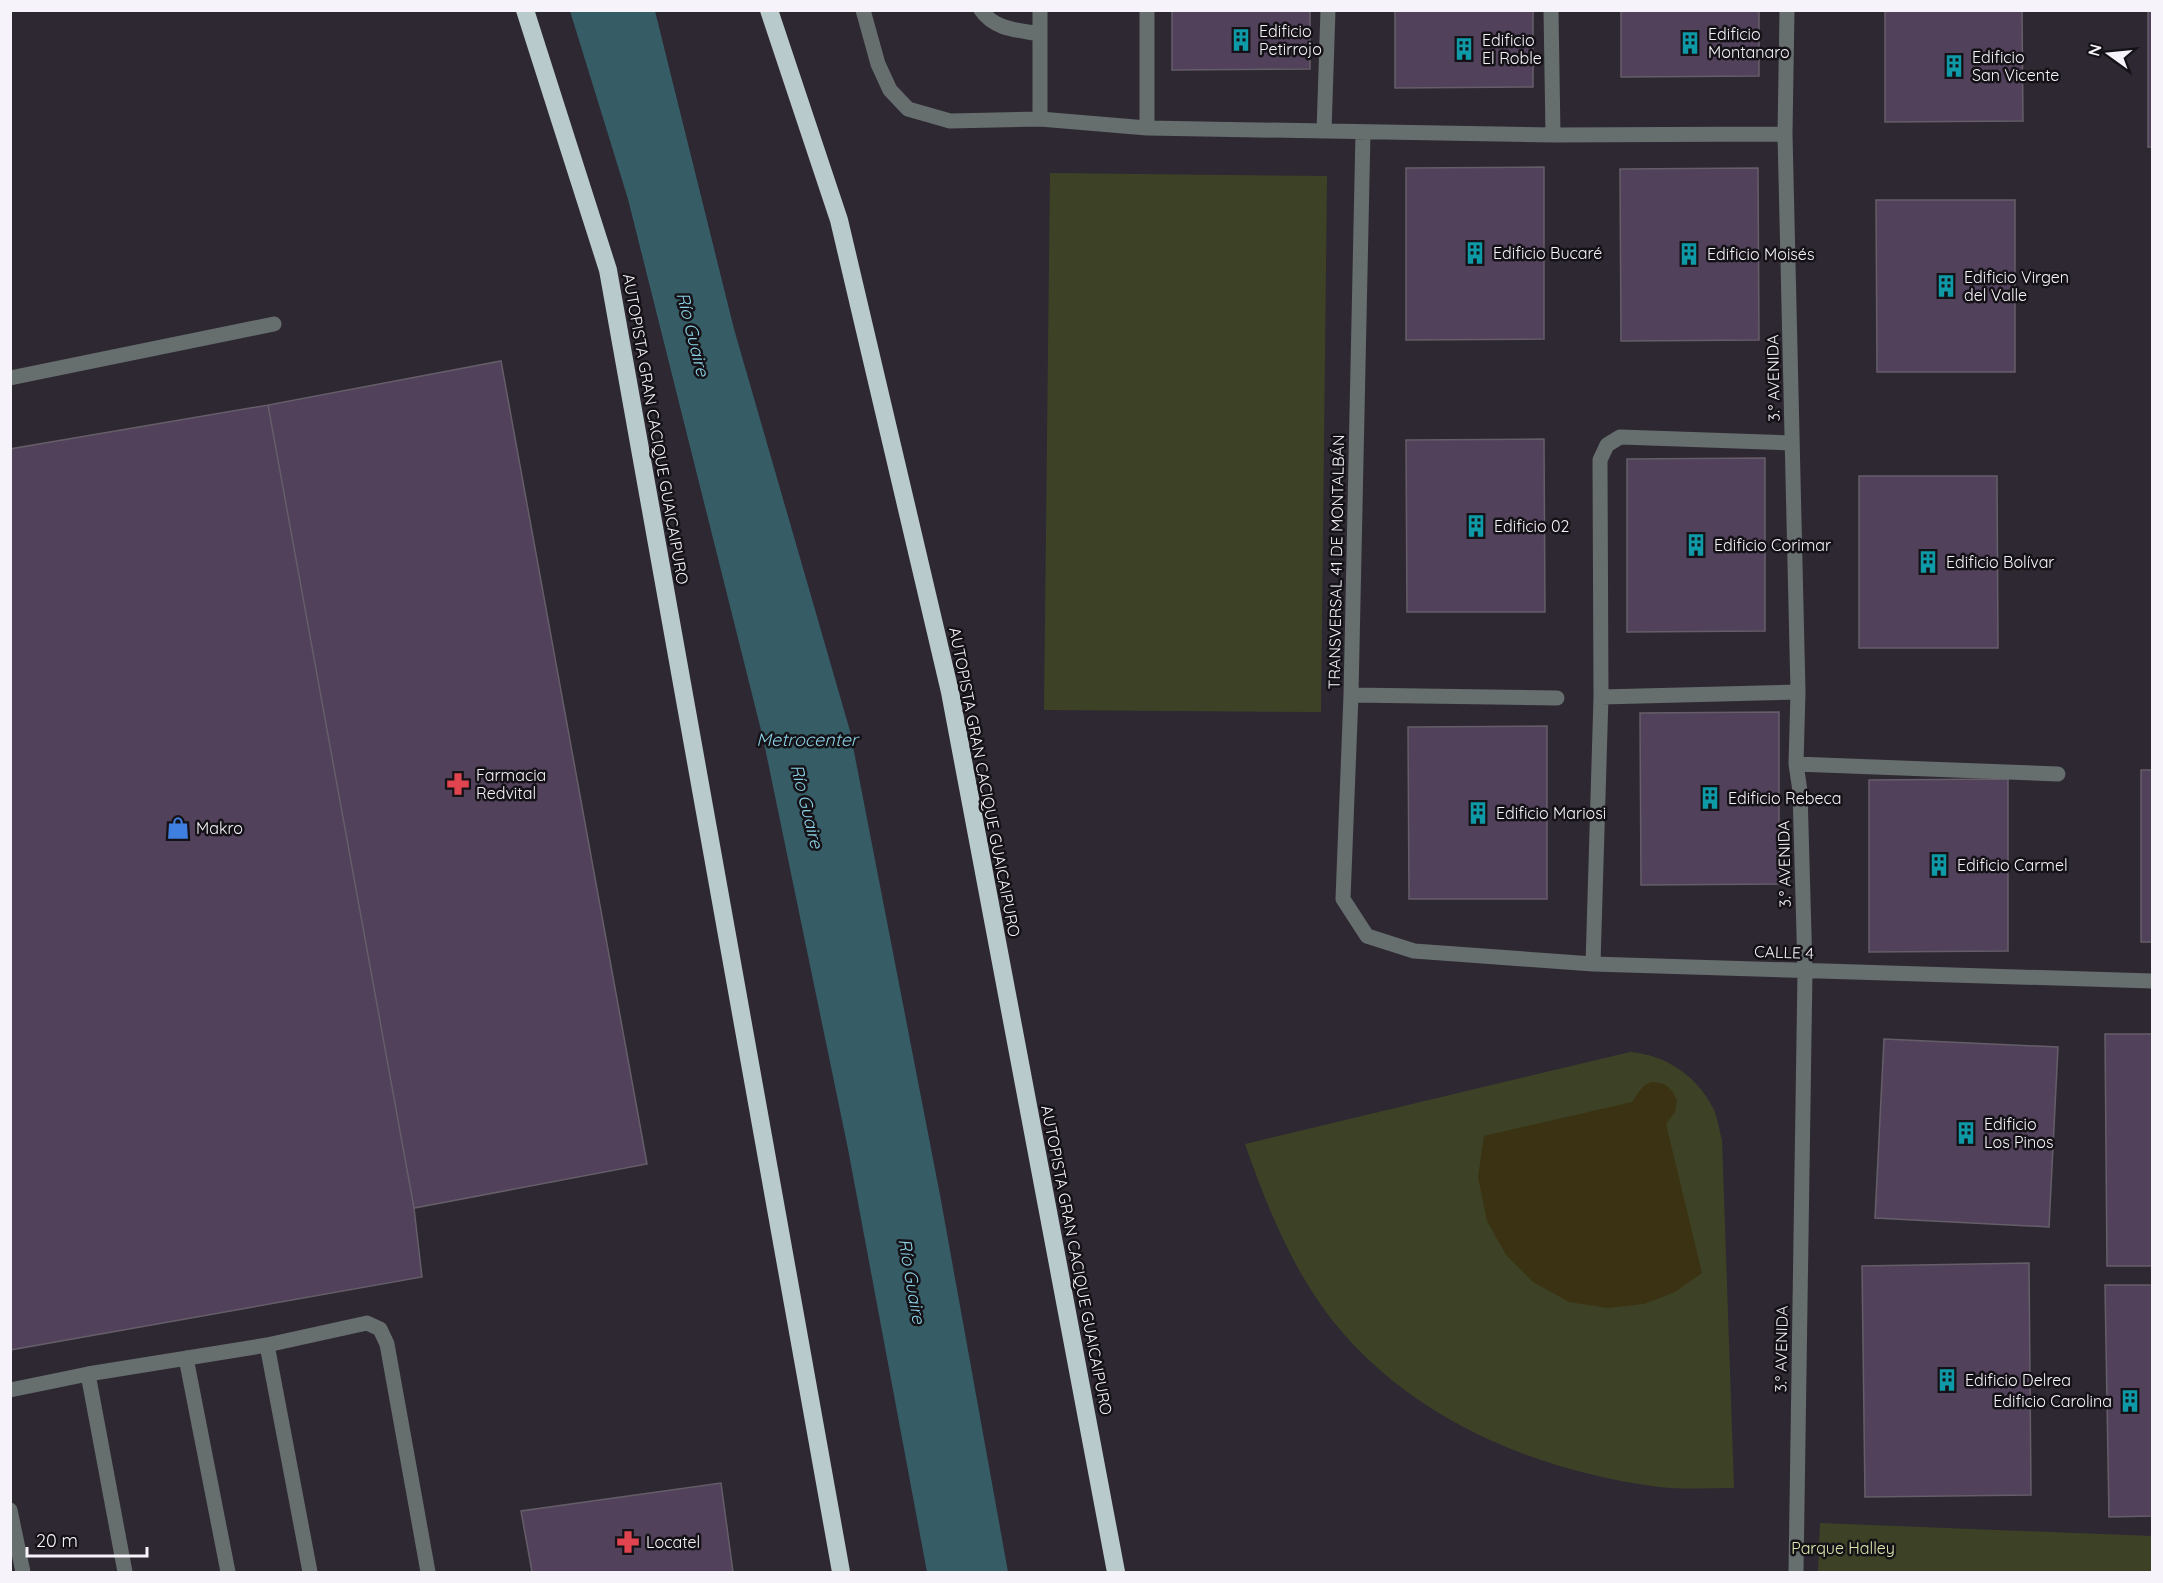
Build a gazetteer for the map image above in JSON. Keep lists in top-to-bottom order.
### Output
{
  "streets": {
    "highway": ["AUTOPISTA GRAN CACIQUE GUAICAIPURO"],
    "street": ["3.° AVENIDA", "TRANSVERSAL 41 DE MONTALBÁN", "CALLE 4"]
  },
  "crossings": [
    ["3.° AVENIDA", "CALLE 4"],
    ["TRANSVERSAL 41 DE MONTALBÁN", "CALLE 4"]
  ],
  "water": ["Río Guaire", "Metrocenter"],
  "parks": ["Parque Halley"],
  "places": {
    "building": [
      "Edificio Petirrojo",
      "Edificio Montanaro",
      "Edificio El Roble",
      "Edificio San Vicente",
      "Edificio Bucaré",
      "Edificio Moisés",
      "Edificio Virgen del Valle",
      "Edificio 02",
      "Edificio Corimar",
      "Edificio Bolívar",
      "Edificio Rebeca",
      "Edificio Mariosi",
      "Edificio Carmel",
      "Edificio Los Pinos",
      "Edificio Delrea",
      "Edificio Carolina"
    ],
    "pharmacy": ["Farmacia Redvital", "Locatel"],
    "shop": ["Makro"]
  },
  "scale_bar": "20 m",
  "north": "left"
}
